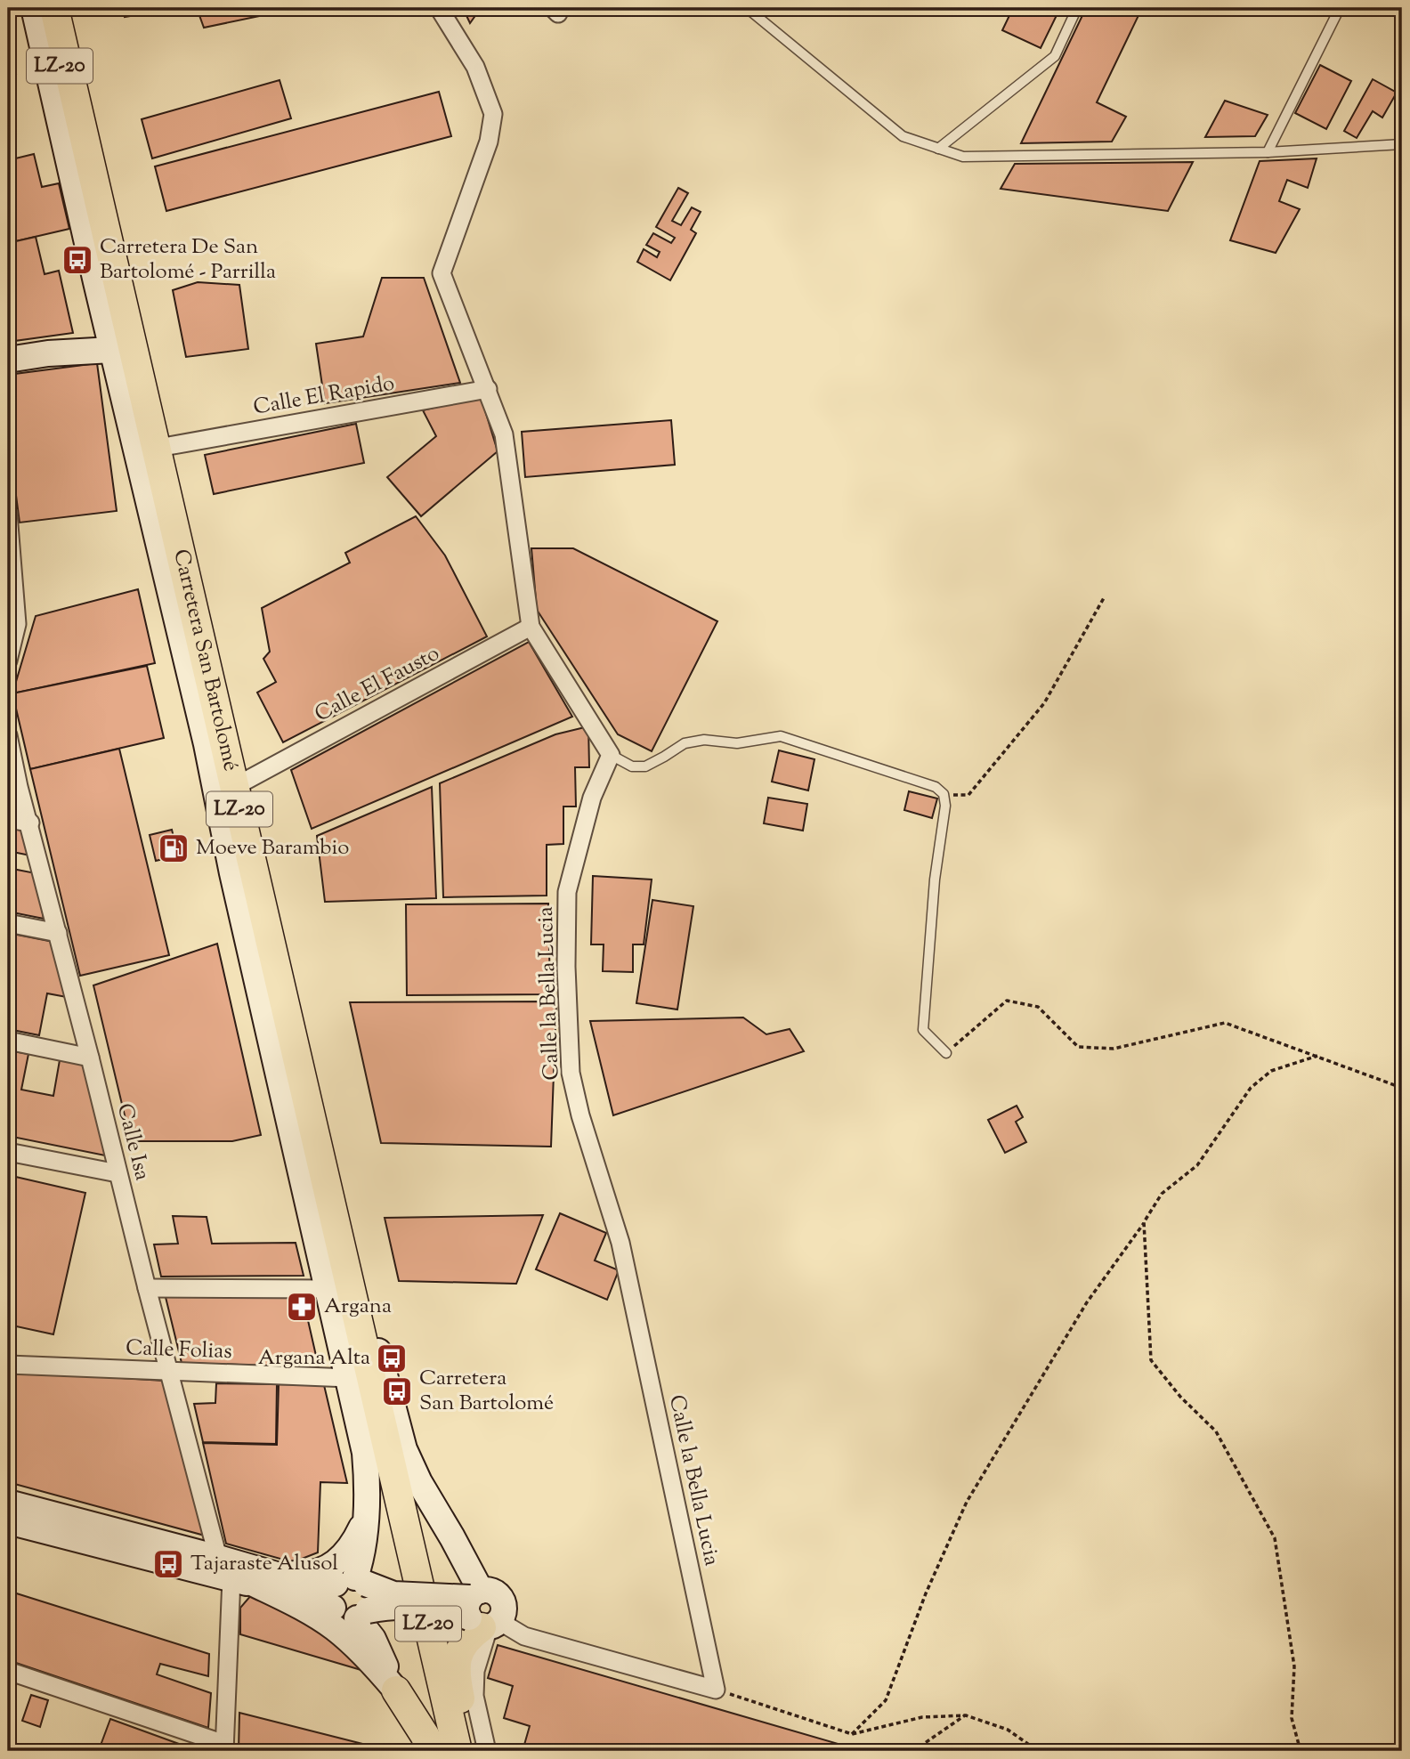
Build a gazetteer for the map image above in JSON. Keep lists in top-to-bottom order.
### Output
{
  "streets": {
    "main road": ["LZ-20", "Carretera San Bartolomé"],
    "street": [
      "Calle El Rapido",
      "Calle El Fausto",
      "Calle la Bella Lucia",
      "Calle Isa",
      "Calle Folias"
    ]
  },
  "crossings": [
    ["Calle El Rapido", "Carretera San Bartolomé"],
    ["Carretera San Bartolomé", "Calle El Fausto"],
    ["Carretera San Bartolomé", "Calle Folias"],
    ["Calle Isa", "Calle Folias"]
  ],
  "places": {
    "bus stop": [
      "Carretera De San Bartolomé - Parrilla",
      "Argana Alta",
      "Carretera San Bartolomé",
      "Tajaraste Alusol"
    ],
    "fuel station": ["Moeve Barambio"],
    "pharmacy": ["Argana"]
  }
}
